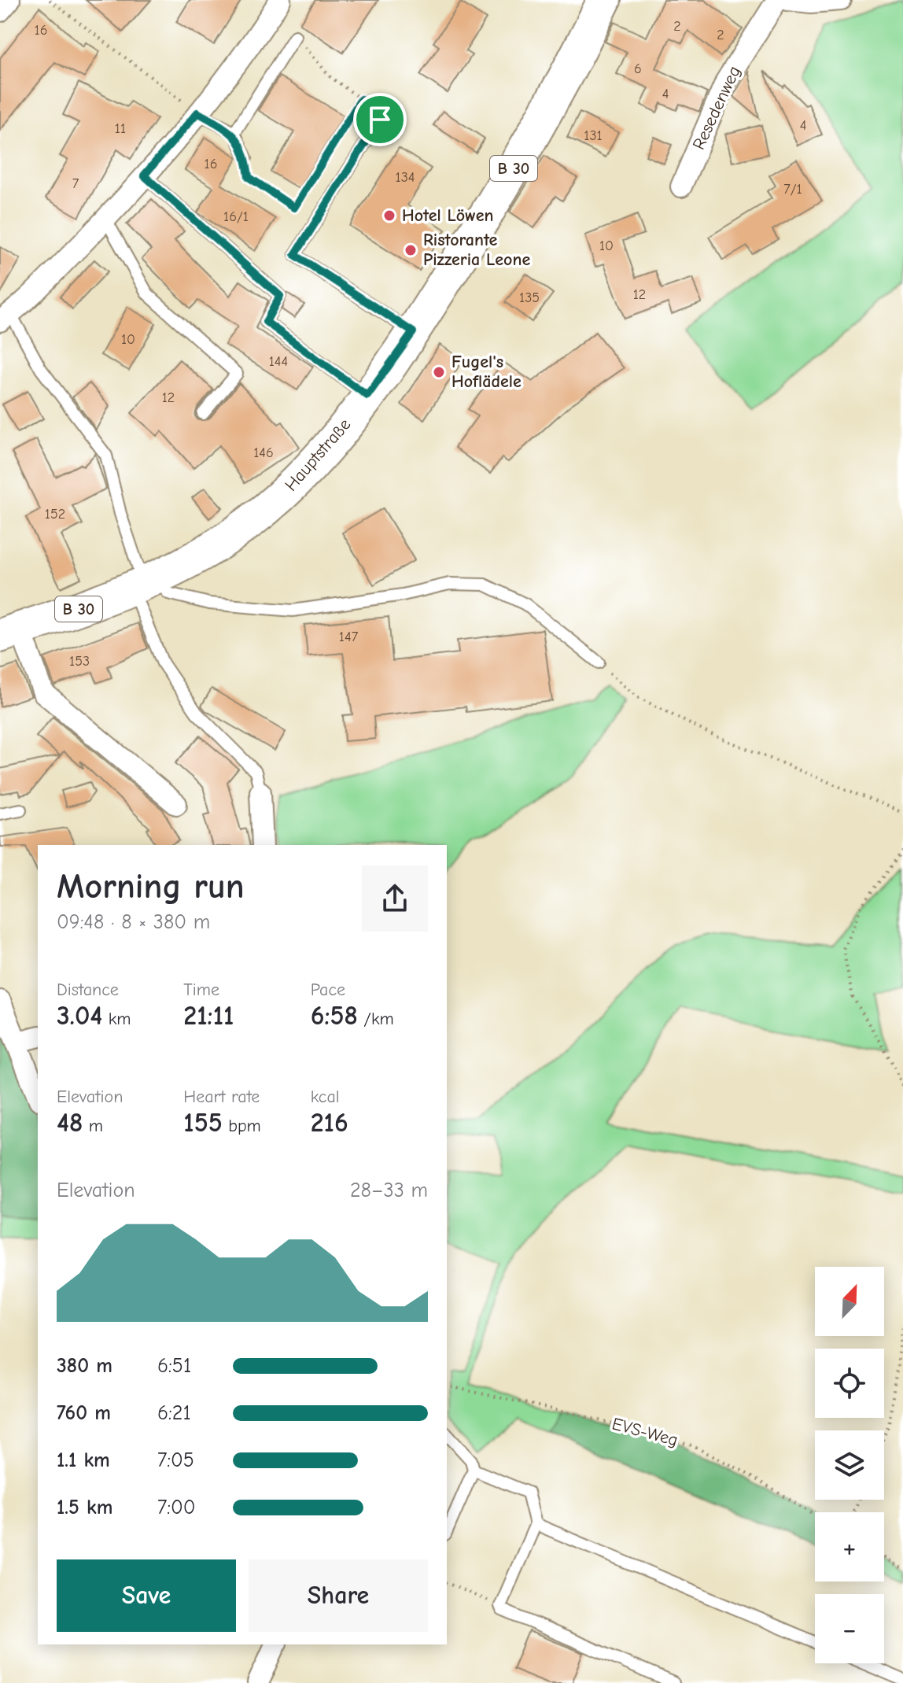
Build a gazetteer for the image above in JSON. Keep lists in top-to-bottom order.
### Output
{
  "streets": {
    "main road": ["B 30", "Hauptstraße"],
    "street": ["Resedenweg"],
    "path": ["EVS-Weg"]
  },
  "places": ["Hotel Löwen", "Ristorante Pizzeria Leone", "Fugel's Hoflädele"],
  "house_numbers": [
    "2",
    "16",
    "2",
    "6",
    "4",
    "4",
    "11",
    "131",
    "16",
    "134",
    "7",
    "7/1",
    "16/1",
    "10",
    "12",
    "135",
    "10",
    "144",
    "12",
    "146",
    "152",
    "147",
    "153"
  ],
  "north": "top right",
  "page": {
    "heading": ["Morning run", "09:48 · 8 × 380 m"],
    "stats": [
      ["Distance", "3.04 km"],
      ["Time", "21:11"],
      ["Pace", "6:58 /km"],
      ["Elevation", "48 m"],
      ["Heart rate", "155 bpm"],
      ["kcal", "216"]
    ],
    "chart": ["Elevation", "28–33 m"],
    "map_buttons": ["+", "−"],
    "list": [
      {
        "name": "380 m",
        "note": "6:51"
      },
      {
        "name": "760 m",
        "note": "6:21"
      },
      {
        "name": "1.1 km",
        "note": "7:05"
      },
      {
        "name": "1.5 km",
        "note": "7:00"
      }
    ],
    "buttons": ["Save", "Share"]
  }
}
